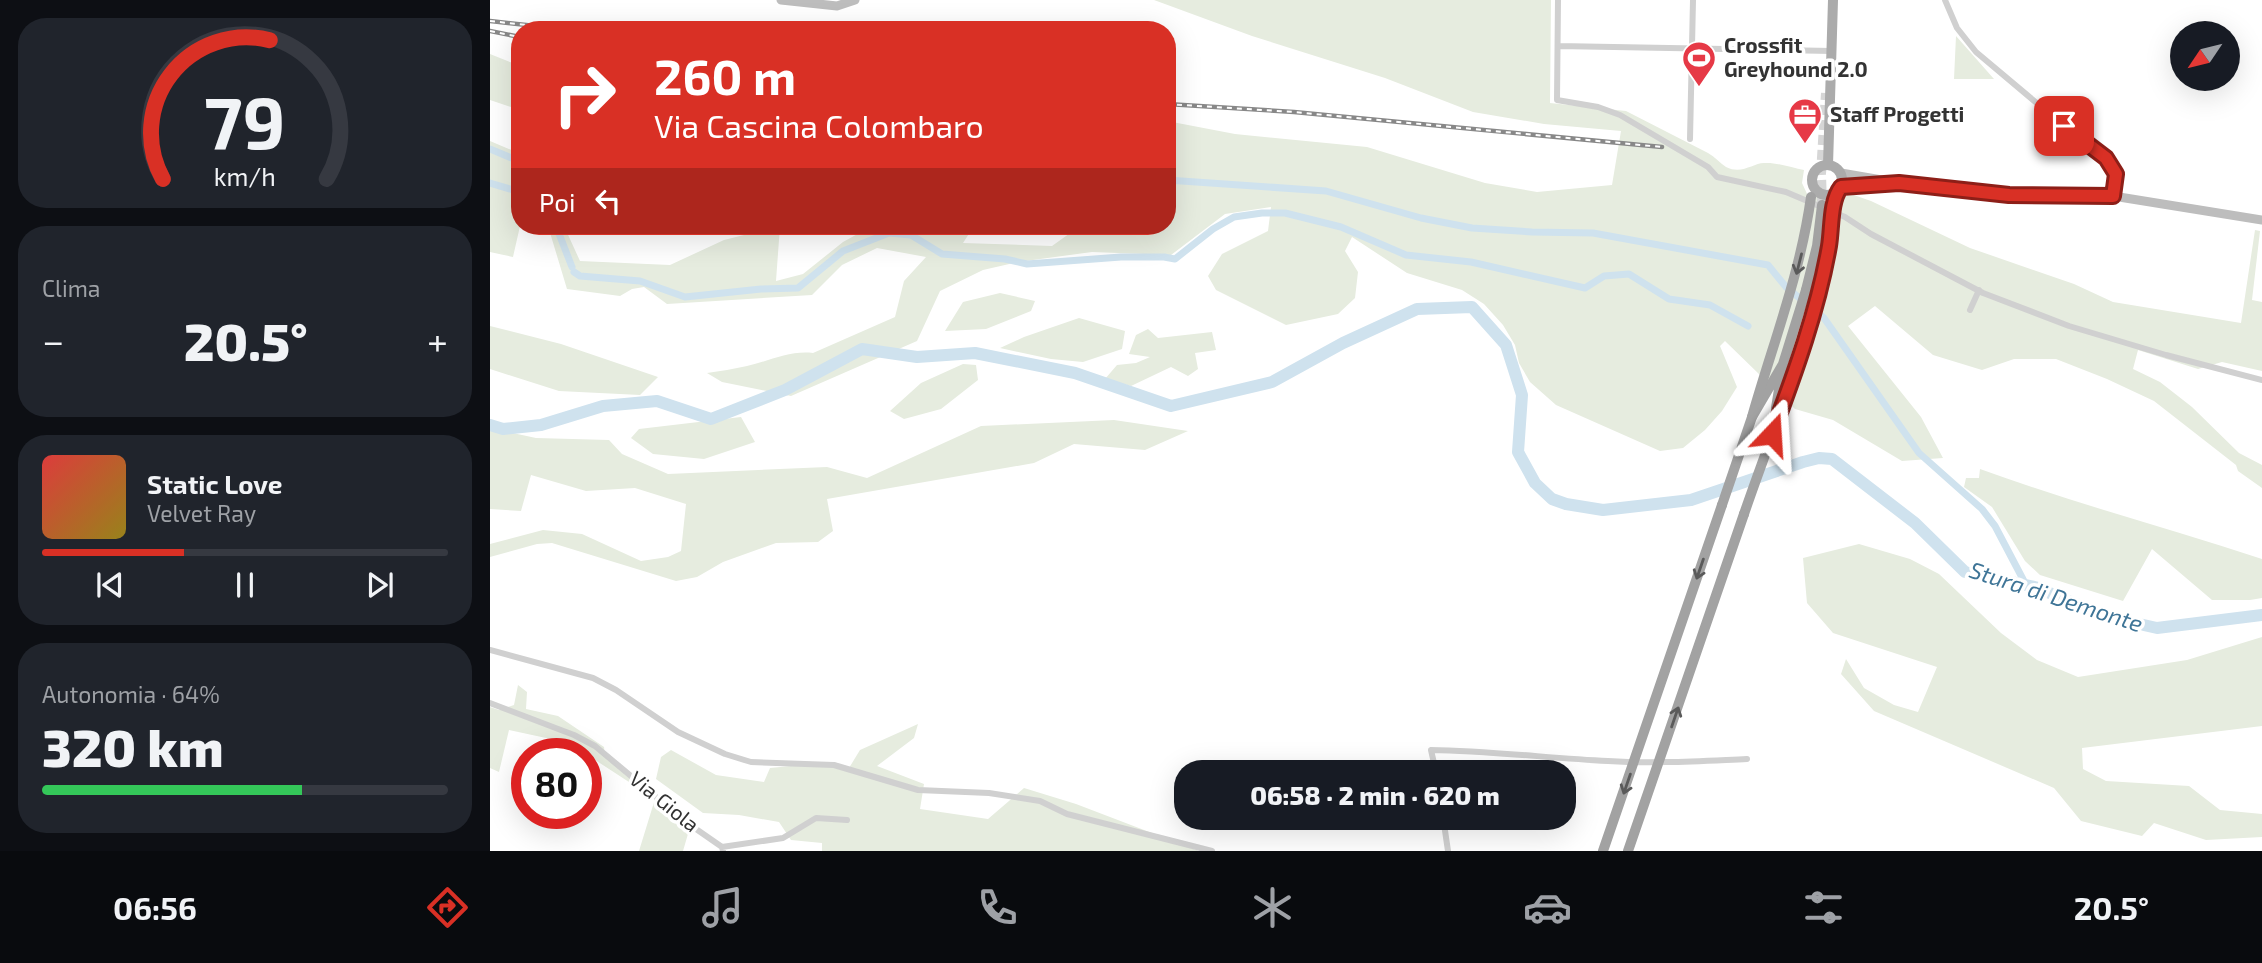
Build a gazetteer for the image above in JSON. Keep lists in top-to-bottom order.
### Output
{
  "streets": {
    "street": ["Via Giola"]
  },
  "water": ["Stura di Demonte"],
  "places": {
    "sports": ["Crossfit Greyhound 2.0"],
    "office": ["Staff Progetti"]
  },
  "north": "bottom left",
  "page": {
    "turn": ["260 m", "Via Cascina Colombaro"],
    "then": "Poi",
    "tile": [
      "Clima",
      ["Autonomia · 64%", "320 km"]
    ],
    "heat": ["−", "20.5°", "+"],
    "song": ["Static Love", "Velvet Ray"],
    "limit": "80",
    "trip": "06:58 · 2 min · 620 m",
    "tabs": ["06:56", "20.5°"],
    "gauge": ["79", "km/h"]
  }
}
